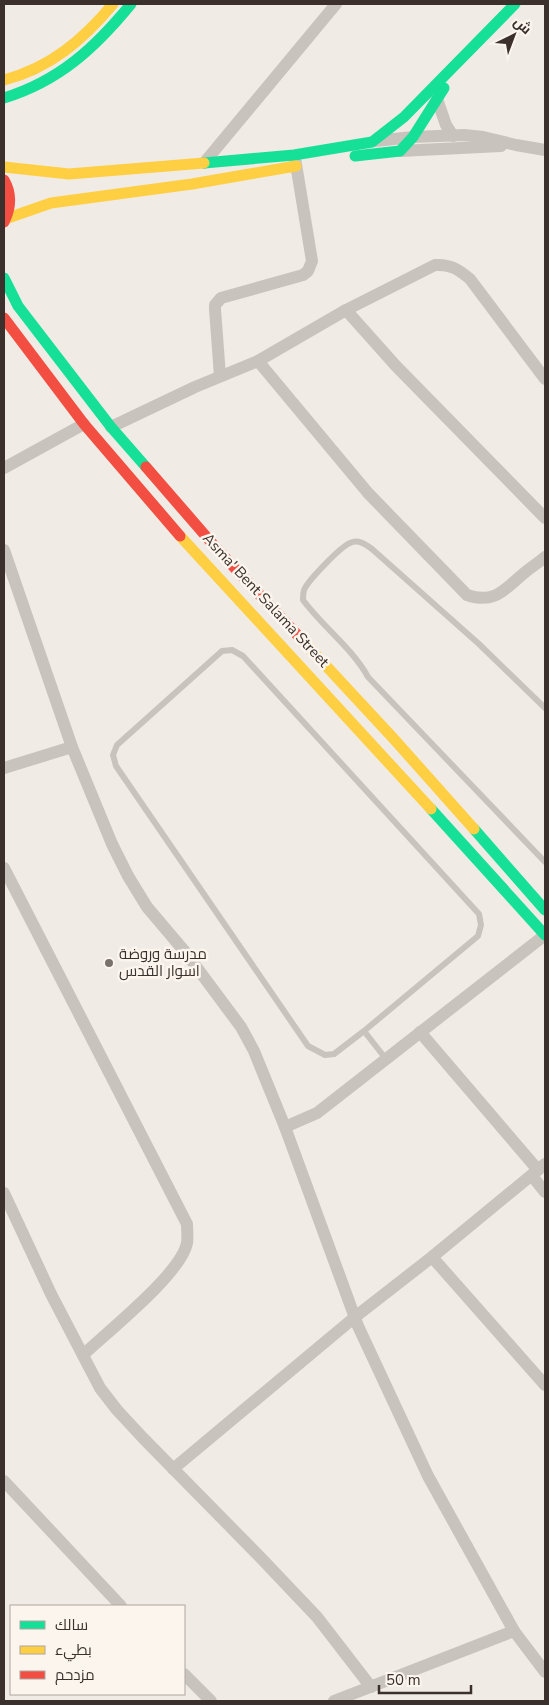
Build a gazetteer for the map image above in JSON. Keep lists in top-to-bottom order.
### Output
{
  "streets": {
    "main road": ["Asma' Bent Salama Street"]
  },
  "places": ["مدرسة وروضة اسوار القدس"],
  "legend": ["سالك", "بطيء", "مزدحم"],
  "scale_bar": "50 m",
  "north": "top right"
}
